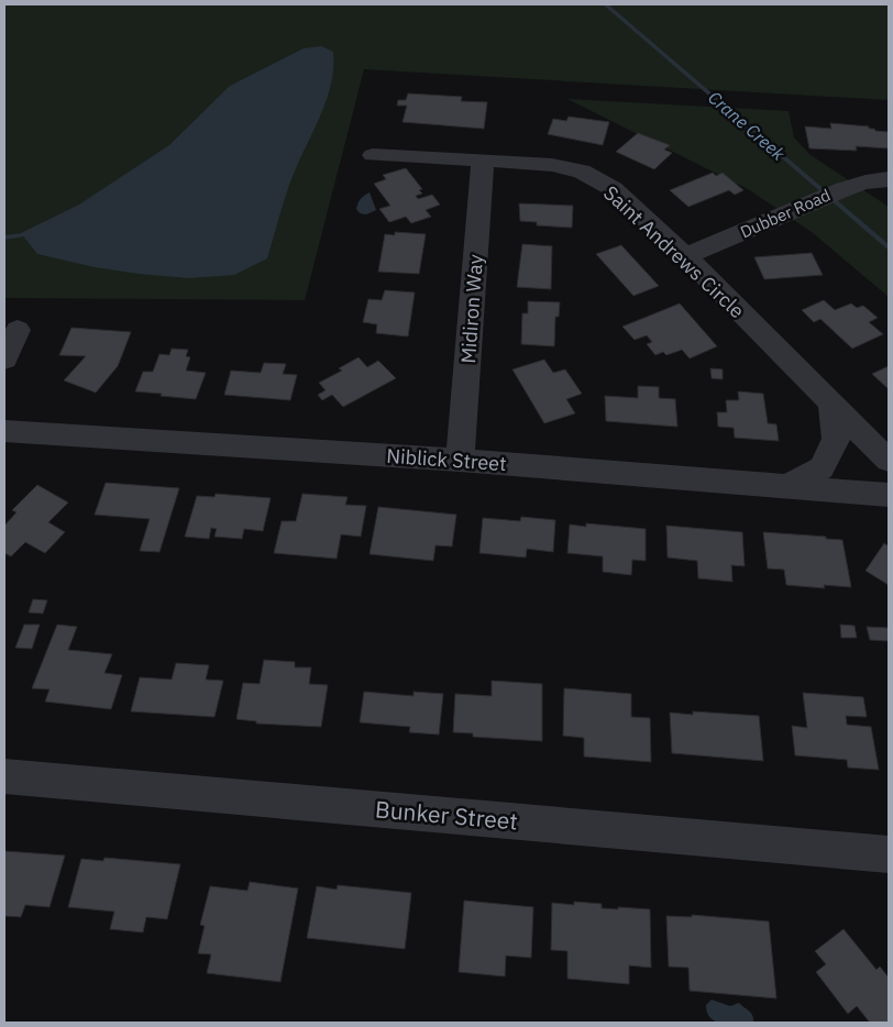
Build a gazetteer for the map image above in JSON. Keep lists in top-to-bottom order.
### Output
{
  "streets": {
    "street": [
      "Dubber Road",
      "Saint Andrews Circle",
      "Midiron Way",
      "Niblick Street",
      "Bunker Street"
    ]
  },
  "crossings": [
    ["Dubber Road", "Saint Andrews Circle"],
    ["Saint Andrews Circle", "Midiron Way"],
    ["Midiron Way", "Niblick Street"]
  ],
  "water": ["Crane Creek"]
}
